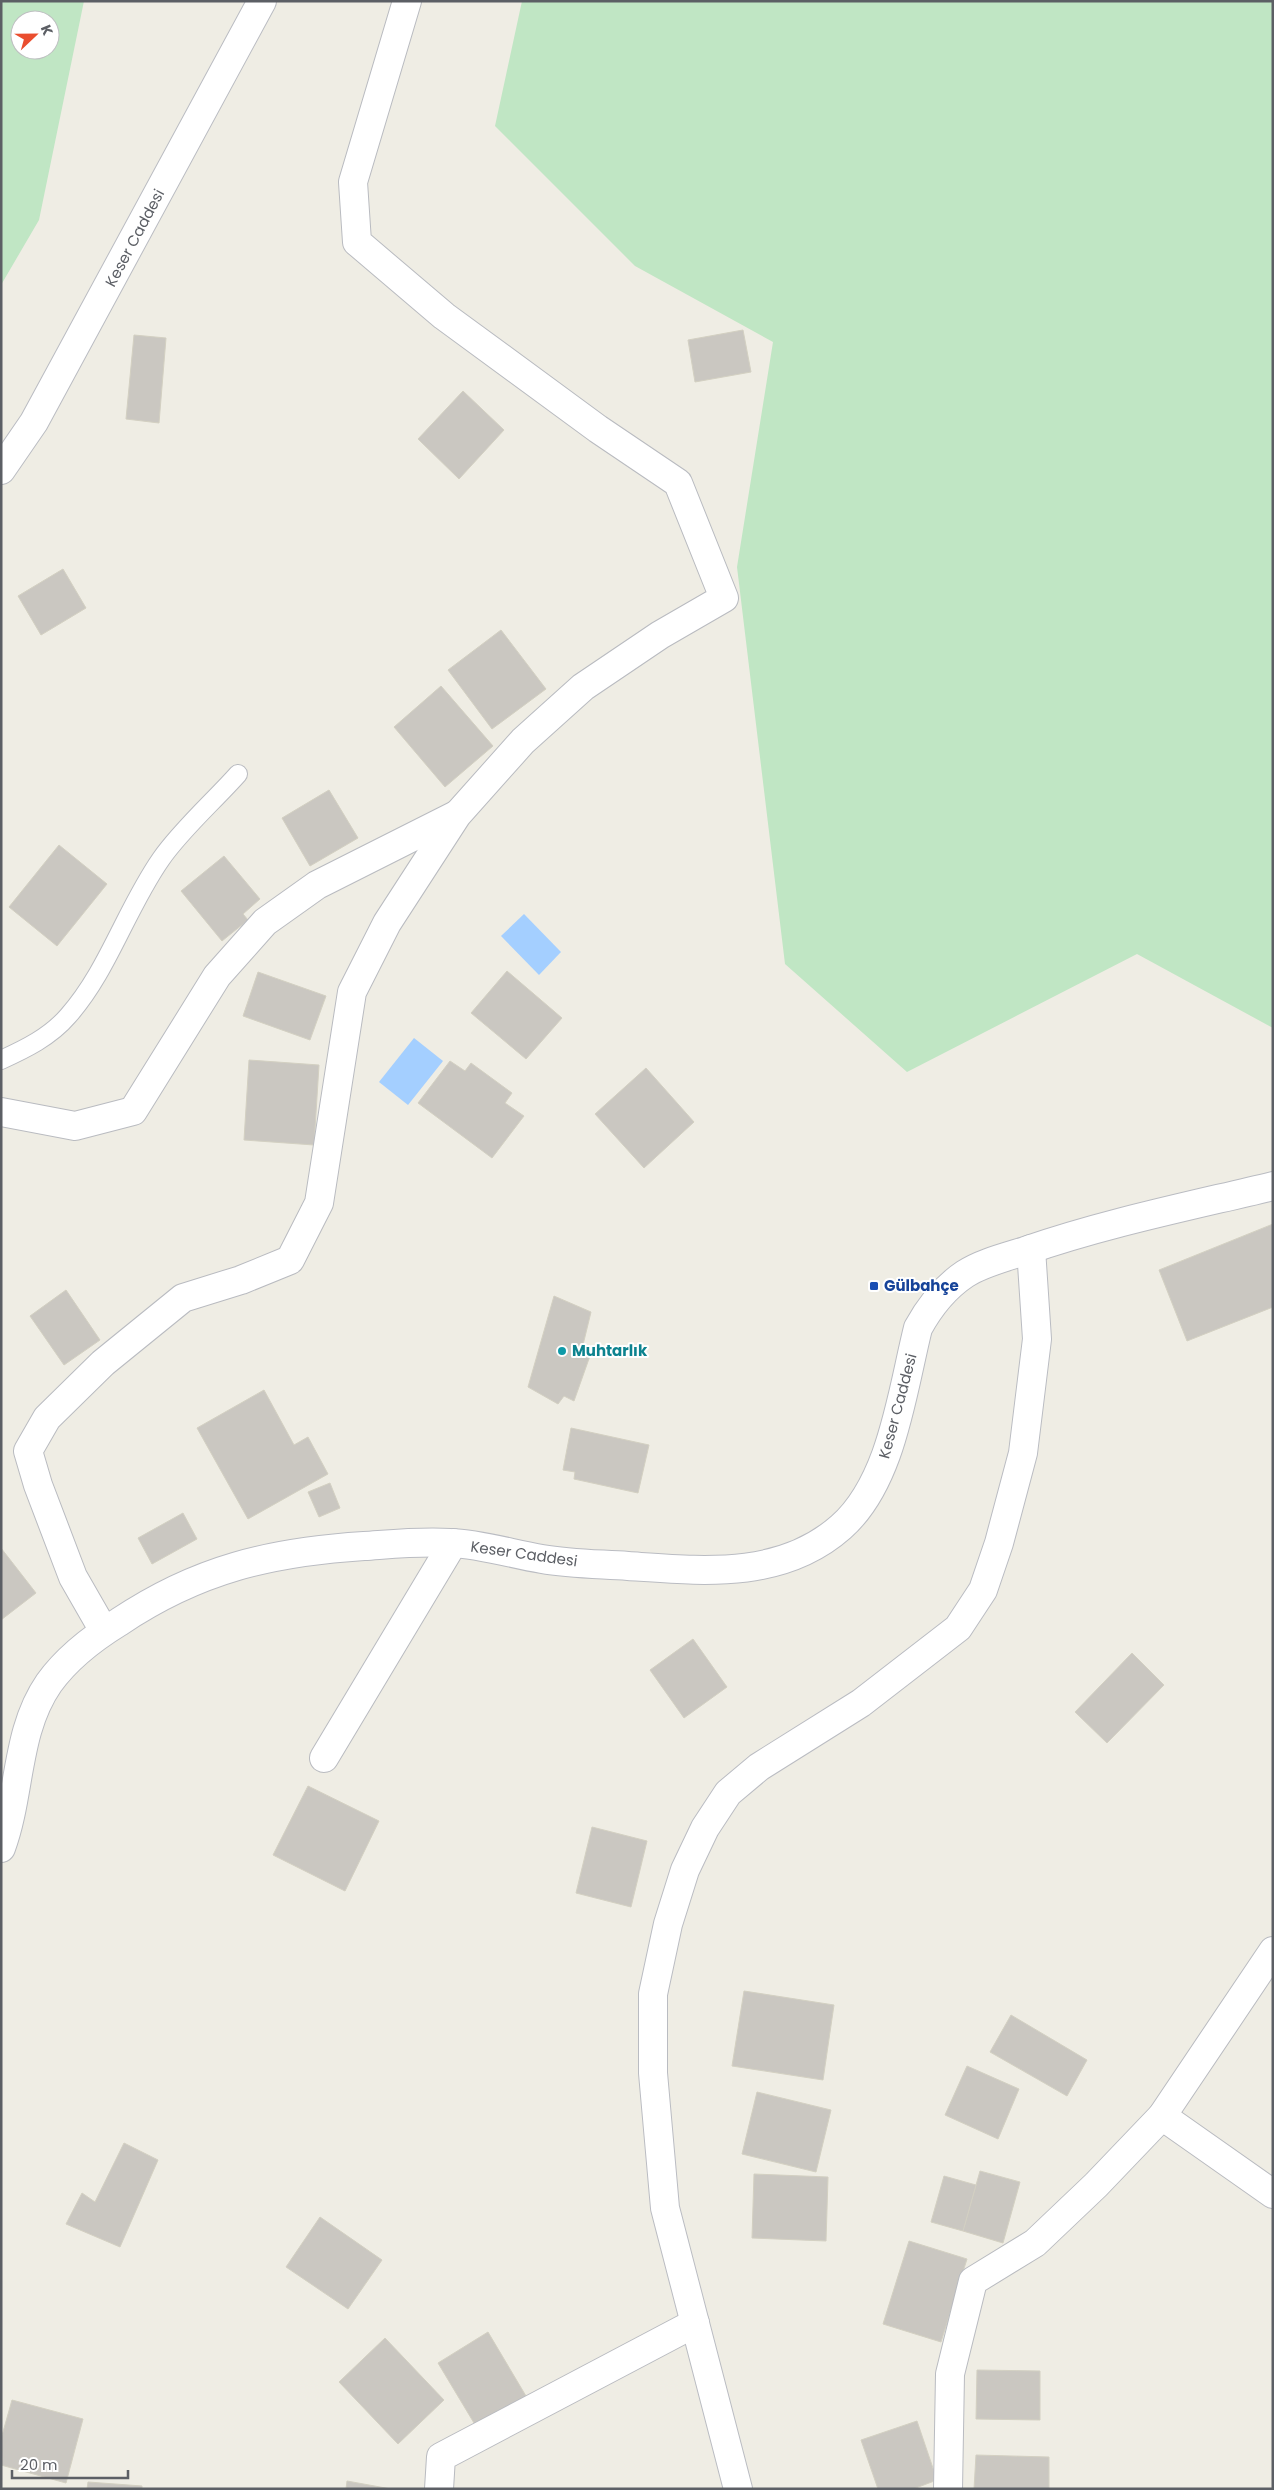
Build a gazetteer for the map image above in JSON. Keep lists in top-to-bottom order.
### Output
{
  "streets": {
    "street": ["Keser Caddesi"]
  },
  "places": {
    "transit": ["Gülbahçe"],
    "other": ["Muhtarlık"]
  },
  "scale_bar": "20 m",
  "north": "right"
}
